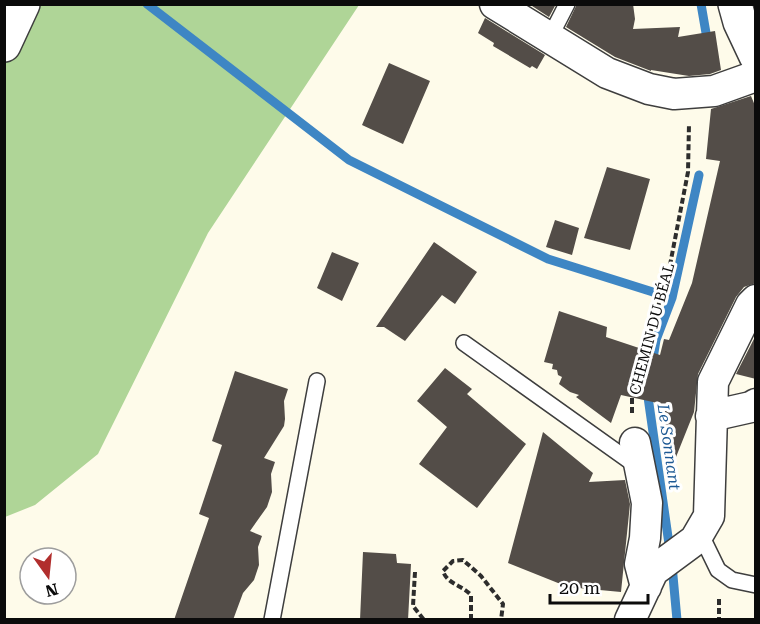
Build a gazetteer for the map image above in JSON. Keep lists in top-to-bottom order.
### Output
{
  "streets": {
    "path": ["CHEMIN DU BÉAL"]
  },
  "water": ["Le Sonnant"],
  "scale_bar": "20 m",
  "north": "bottom"
}
